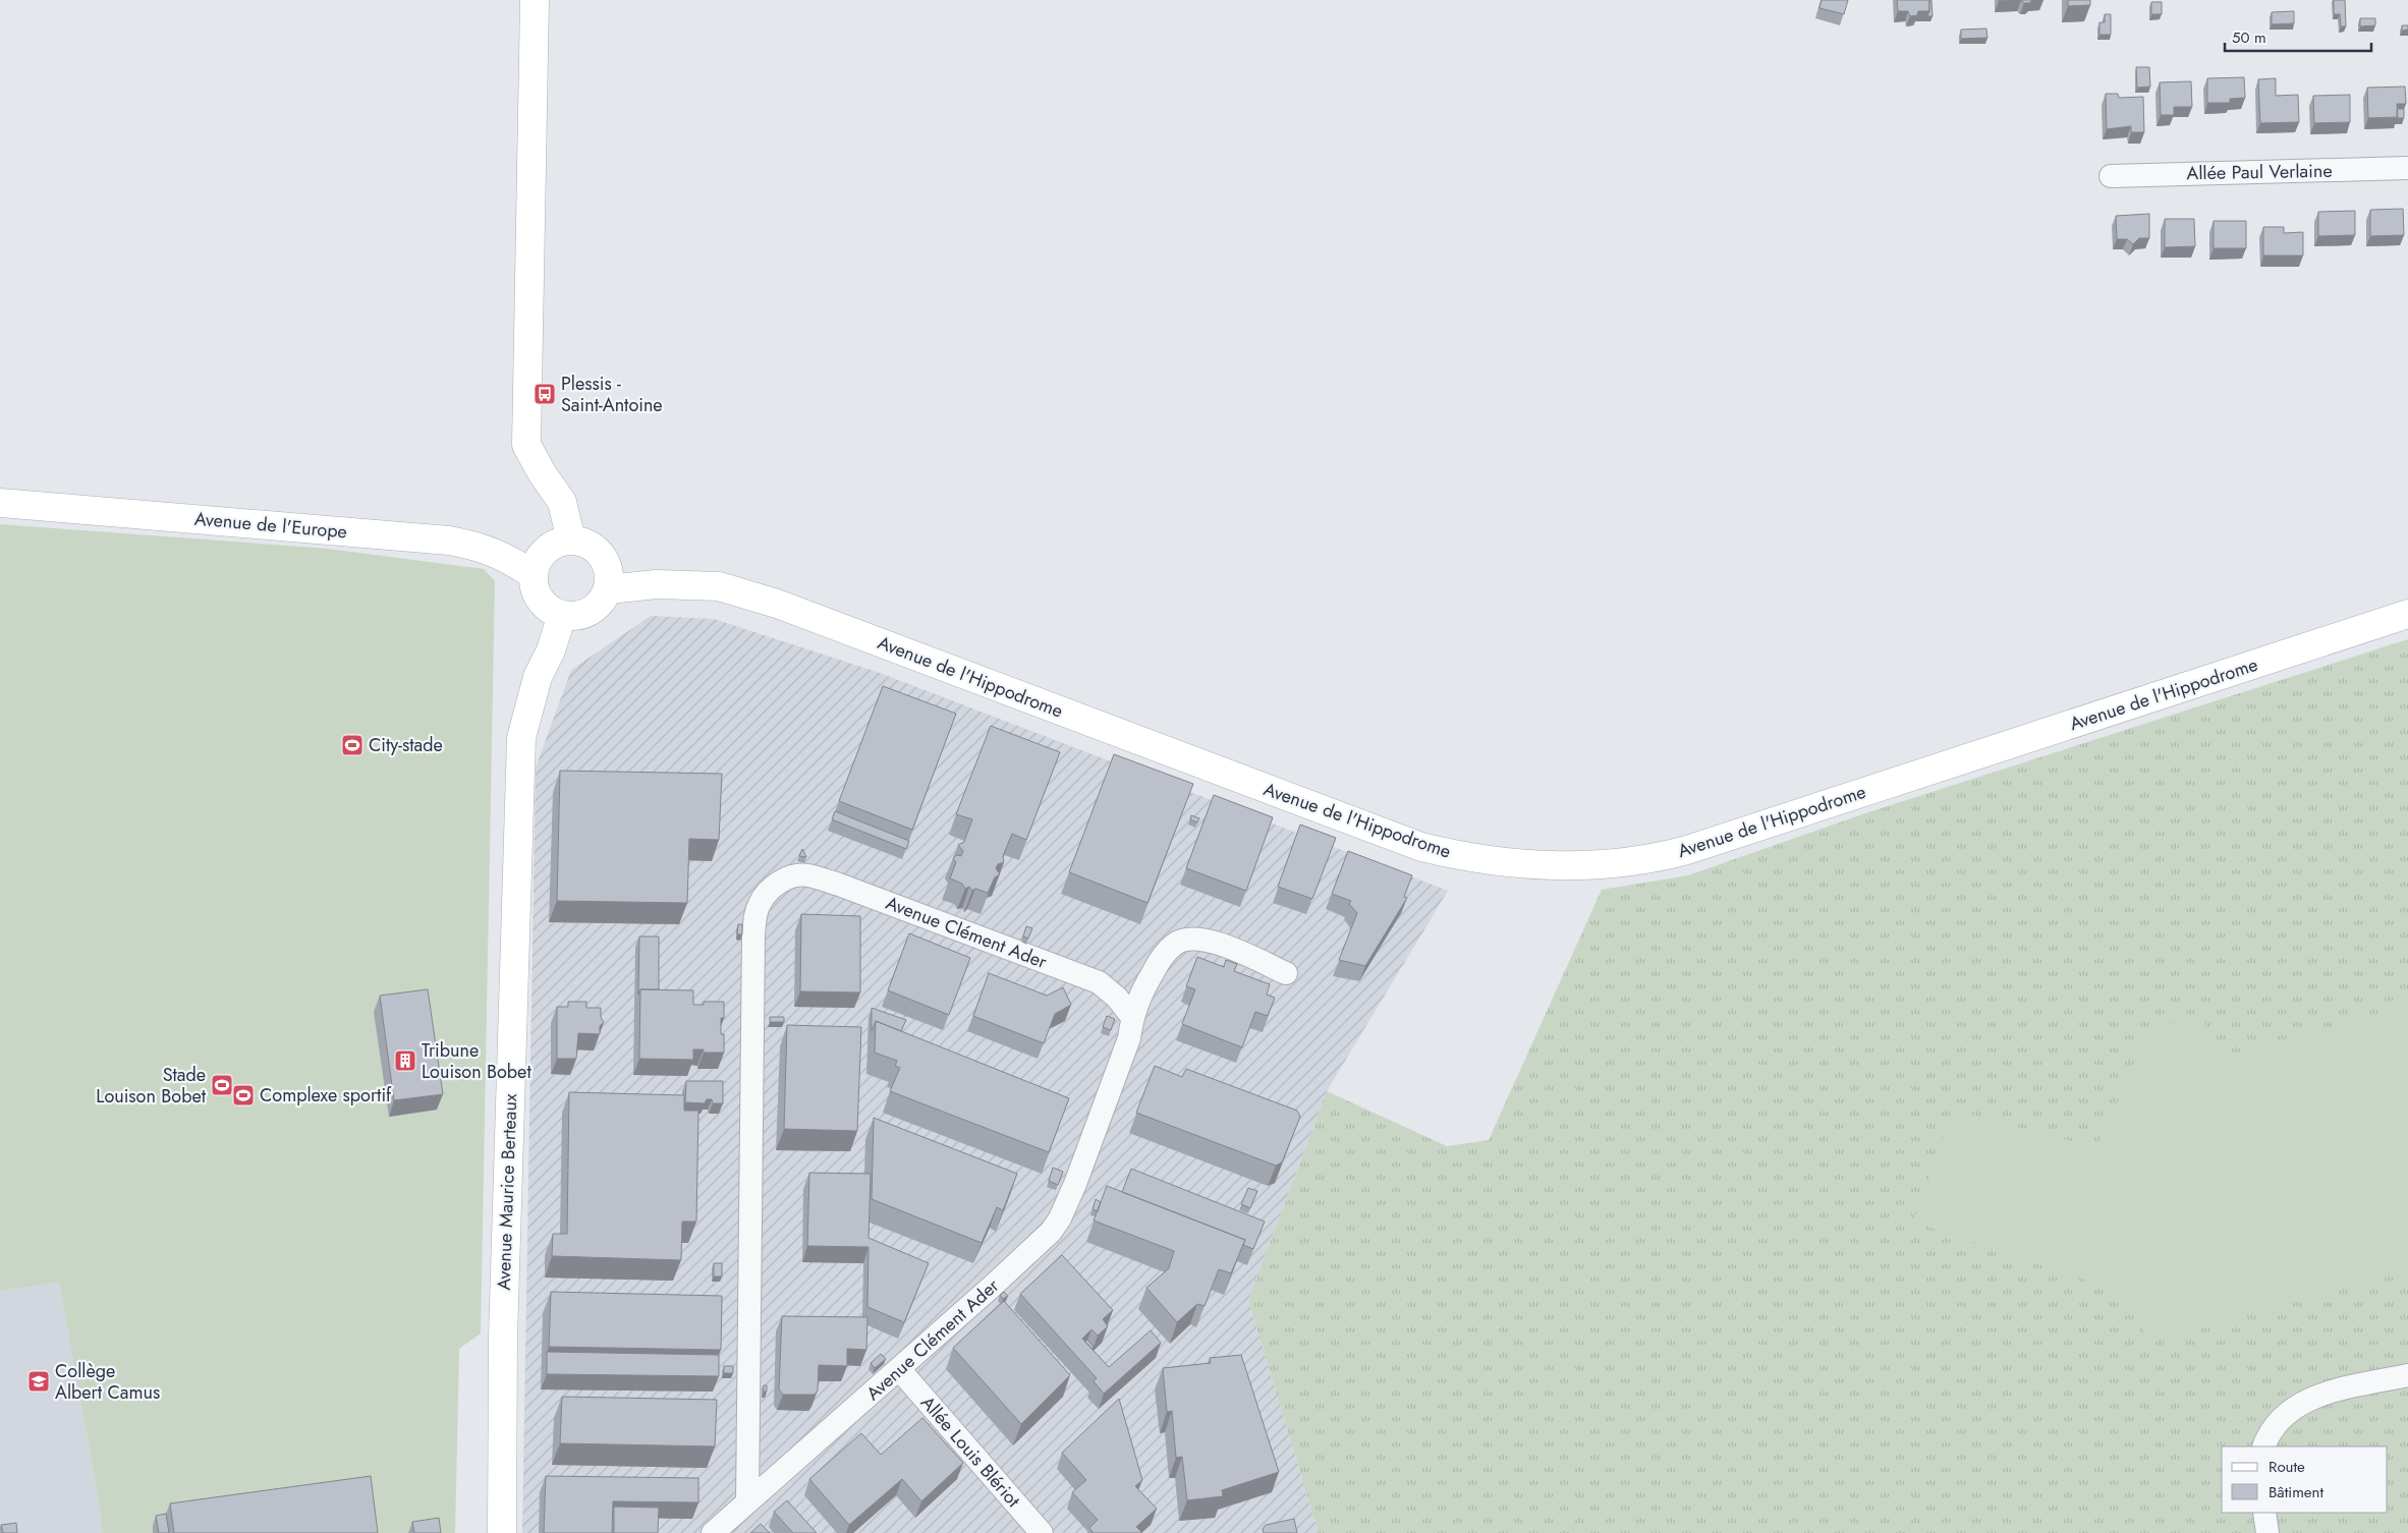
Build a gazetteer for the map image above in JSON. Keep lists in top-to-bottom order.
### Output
{
  "streets": {
    "main road": ["Avenue de l'Europe", "Avenue de l'Hippodrome", "Avenue Maurice Berteaux"],
    "street": ["Allée Paul Verlaine", "Avenue Clément Ader", "Allée Louis Blériot"]
  },
  "crossings": [
    ["Avenue de l'Europe", "Avenue de l'Hippodrome"],
    ["Avenue de l'Europe", "Avenue Maurice Berteaux"],
    ["Avenue de l'Hippodrome", "Avenue Maurice Berteaux"],
    ["Avenue Clément Ader", "Allée Louis Blériot"]
  ],
  "places": {
    "bus stop": ["Plessis - Saint-Antoine"],
    "sports": ["City-stade", "Stade Louison Bobet", "Complexe sportif"],
    "building": ["Tribune Louison Bobet"],
    "school or university": ["Collège Albert Camus"]
  },
  "legend": ["Route", "Bâtiment"],
  "scale_bar": "50 m"
}
